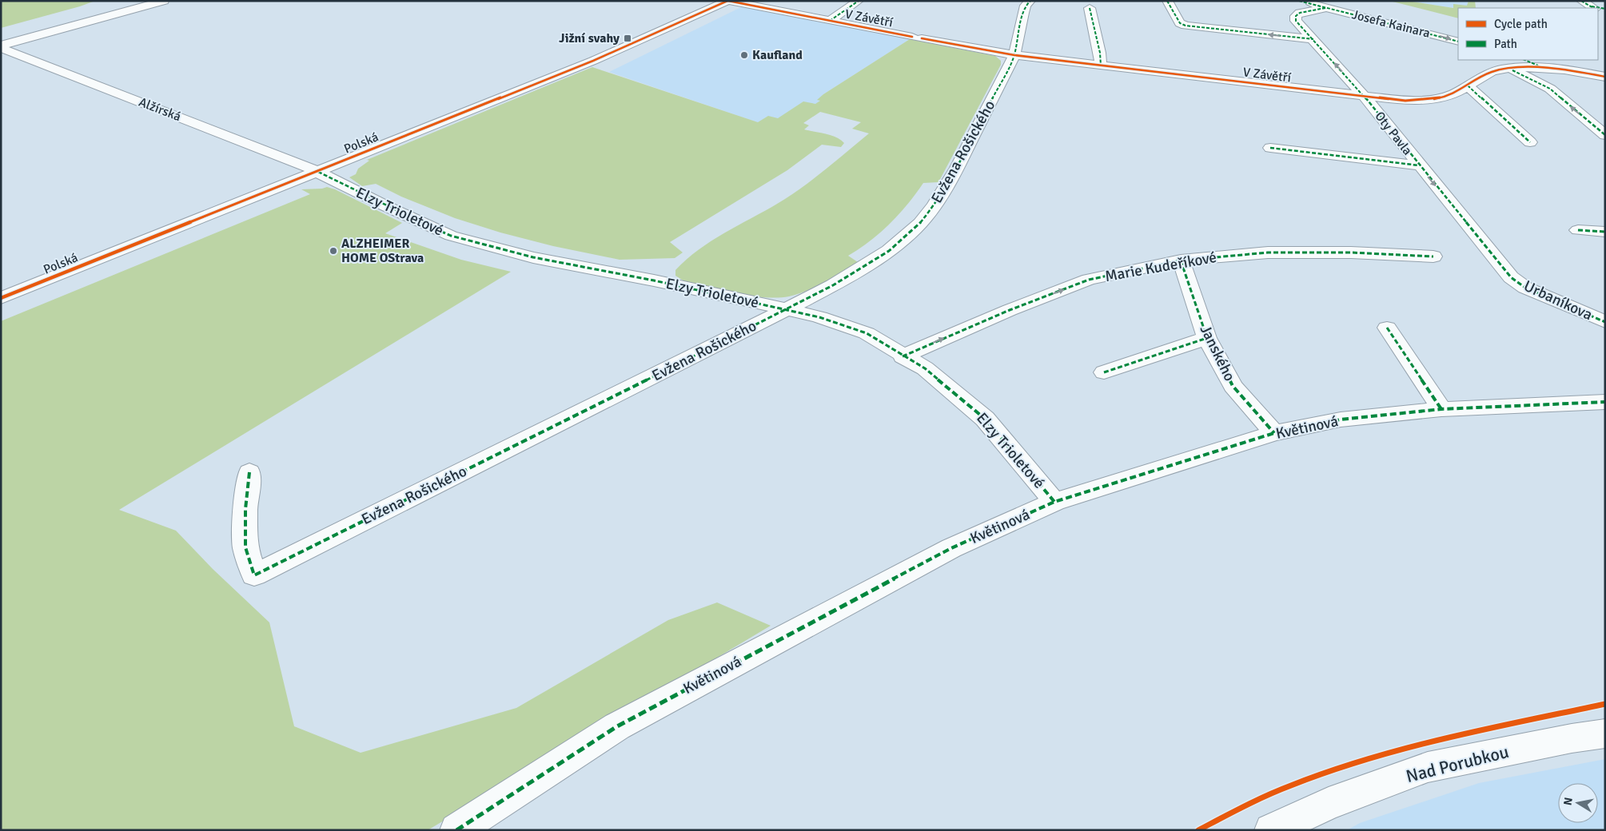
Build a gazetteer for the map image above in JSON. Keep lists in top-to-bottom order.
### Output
{
  "streets": {
    "street": [
      "V Závětří",
      "Josefa Kainara",
      "Alžírská",
      "Oty Pavla",
      "Polská",
      "Evžena Rošického",
      "Elzy Trioletové",
      "Marie Kudeříkové",
      "Urbaníkova",
      "Janského",
      "Květinová",
      "Nad Porubkou"
    ]
  },
  "crossings": [
    ["V Závětří", "Oty Pavla"],
    ["V Závětří", "Polská"],
    ["V Závětří", "Evžena Rošického"],
    ["Josefa Kainara", "Oty Pavla"],
    ["Alžírská", "Polská"],
    ["Alžírská", "Elzy Trioletové"],
    ["Oty Pavla", "Urbaníkova"],
    ["Polská", "Elzy Trioletové"],
    ["Evžena Rošického", "Elzy Trioletové"],
    ["Elzy Trioletové", "Marie Kudeříkové"],
    ["Elzy Trioletové", "Květinová"],
    ["Marie Kudeříkové", "Janského"],
    ["Janského", "Květinová"]
  ],
  "places": {
    "transit": ["Jižní svahy"],
    "other": ["Kaufland", "ALZHEIMER HOME OStrava"]
  },
  "legend": ["Cycle path", "Path"],
  "north": "left"
}
